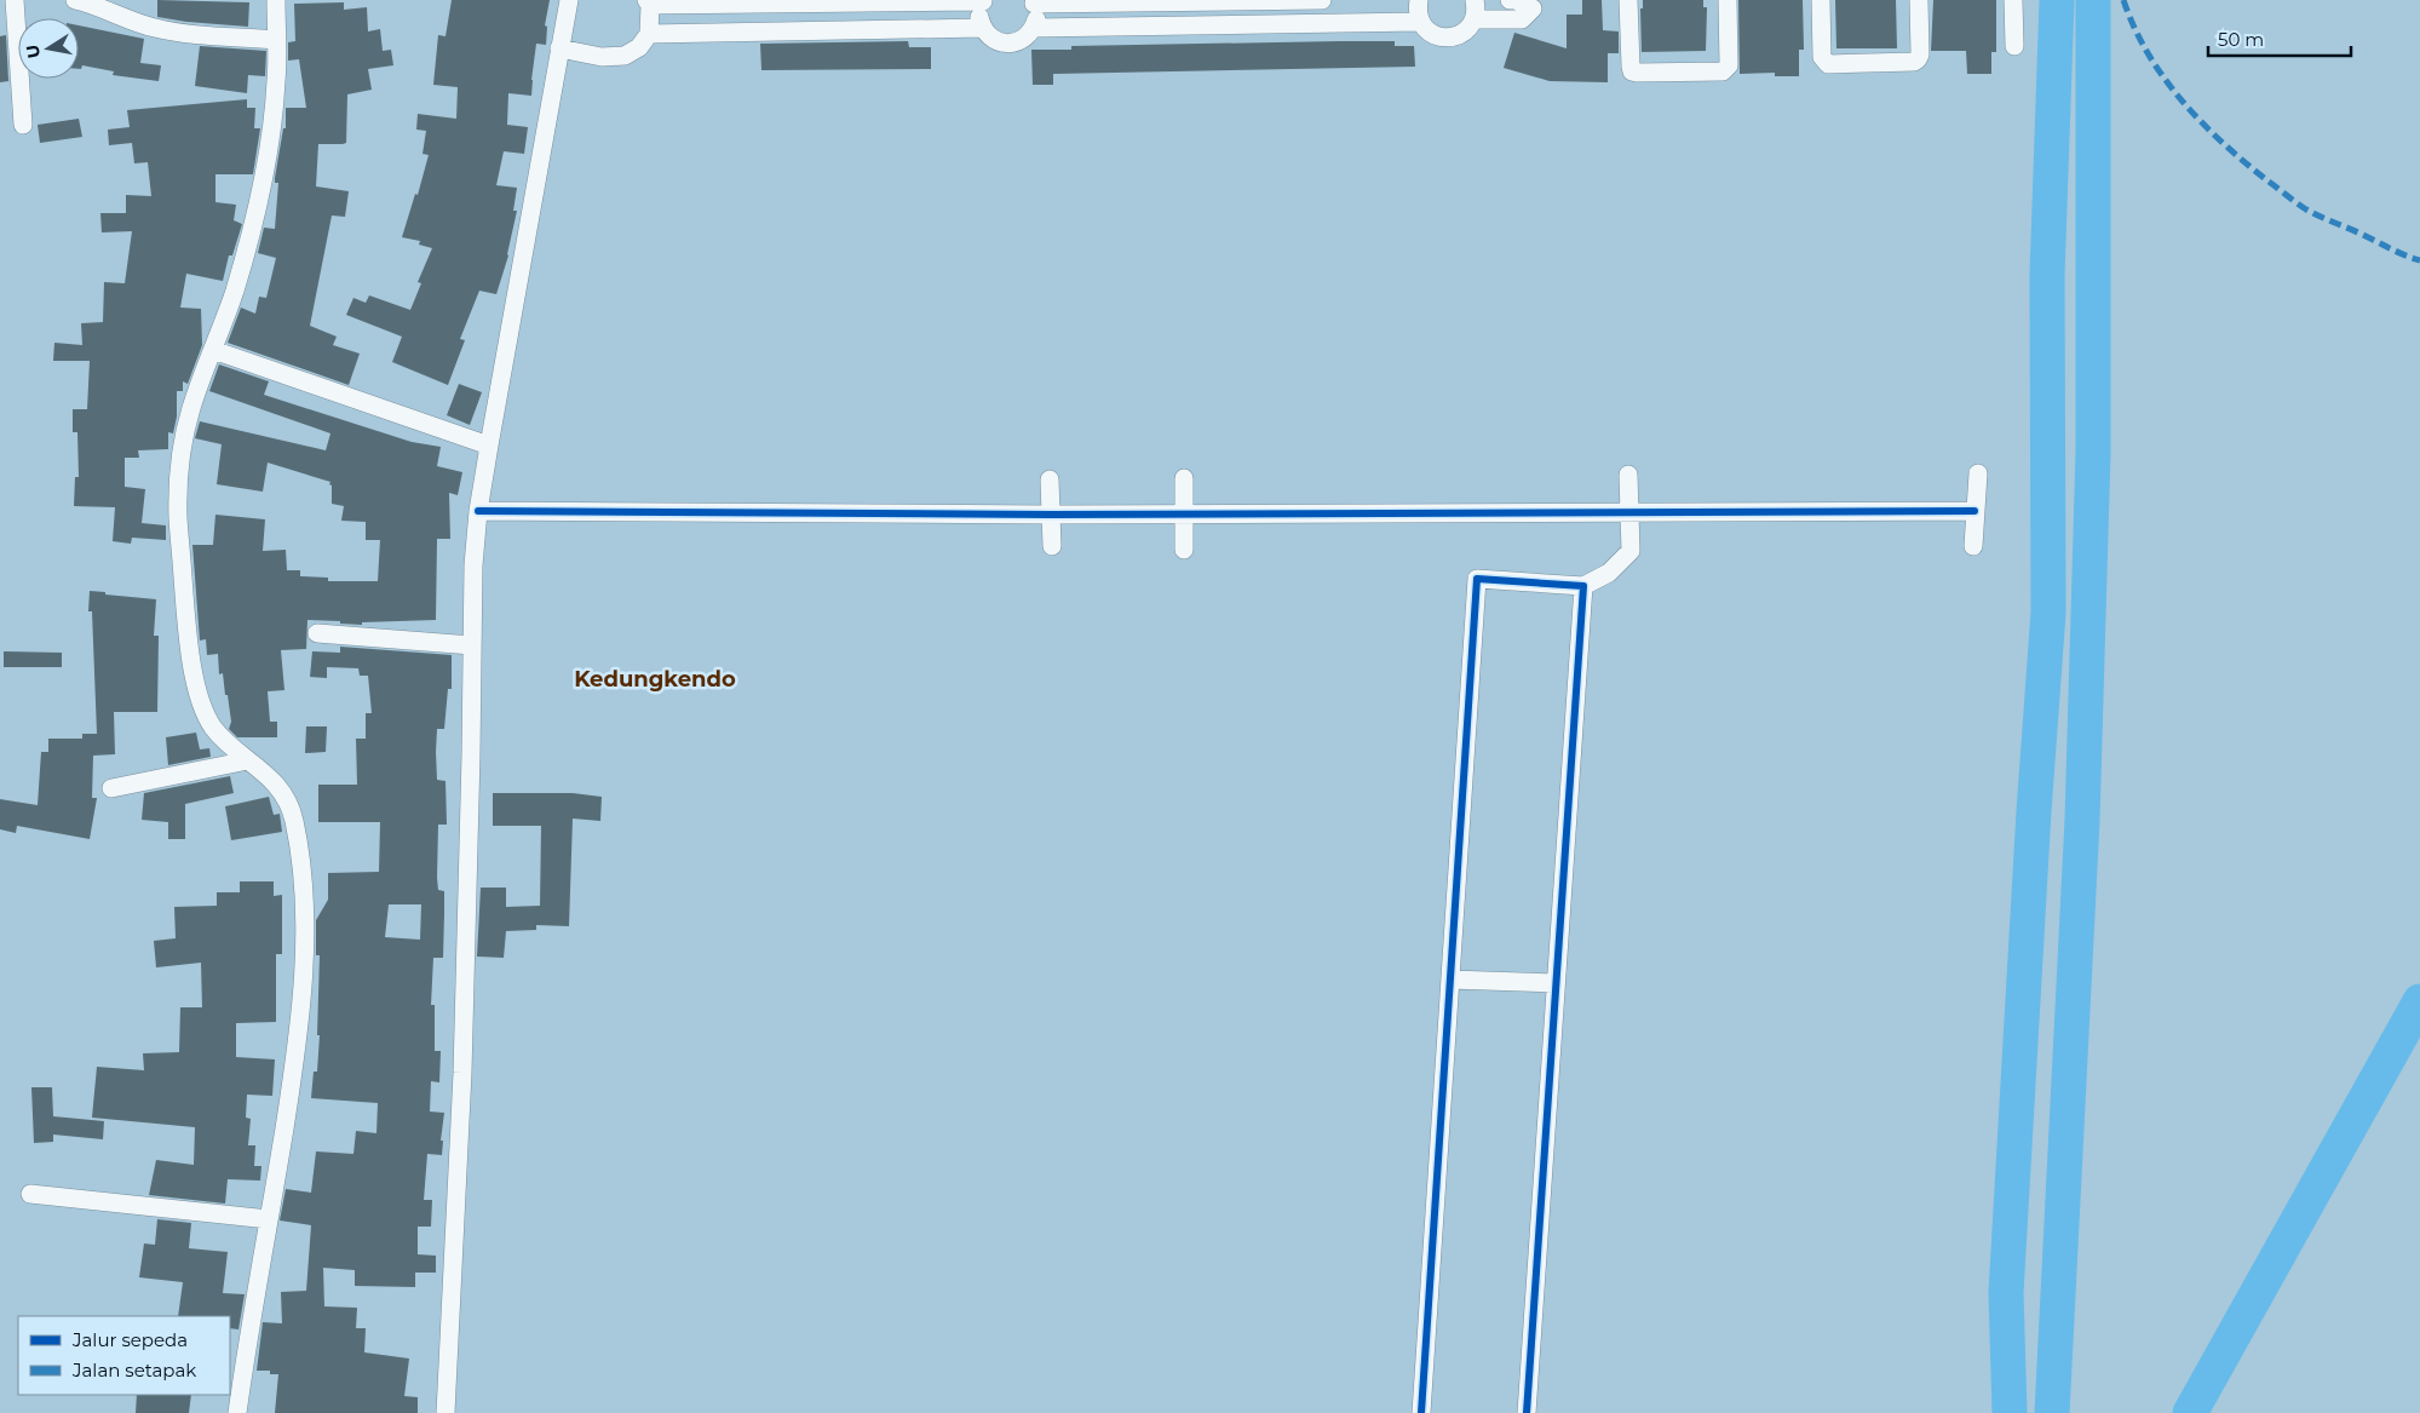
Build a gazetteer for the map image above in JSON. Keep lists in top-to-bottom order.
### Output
{
  "districts": ["Kedungkendo"],
  "legend": ["Jalur sepeda", "Jalan setapak"],
  "scale_bar": "50 m",
  "north": "left"
}
